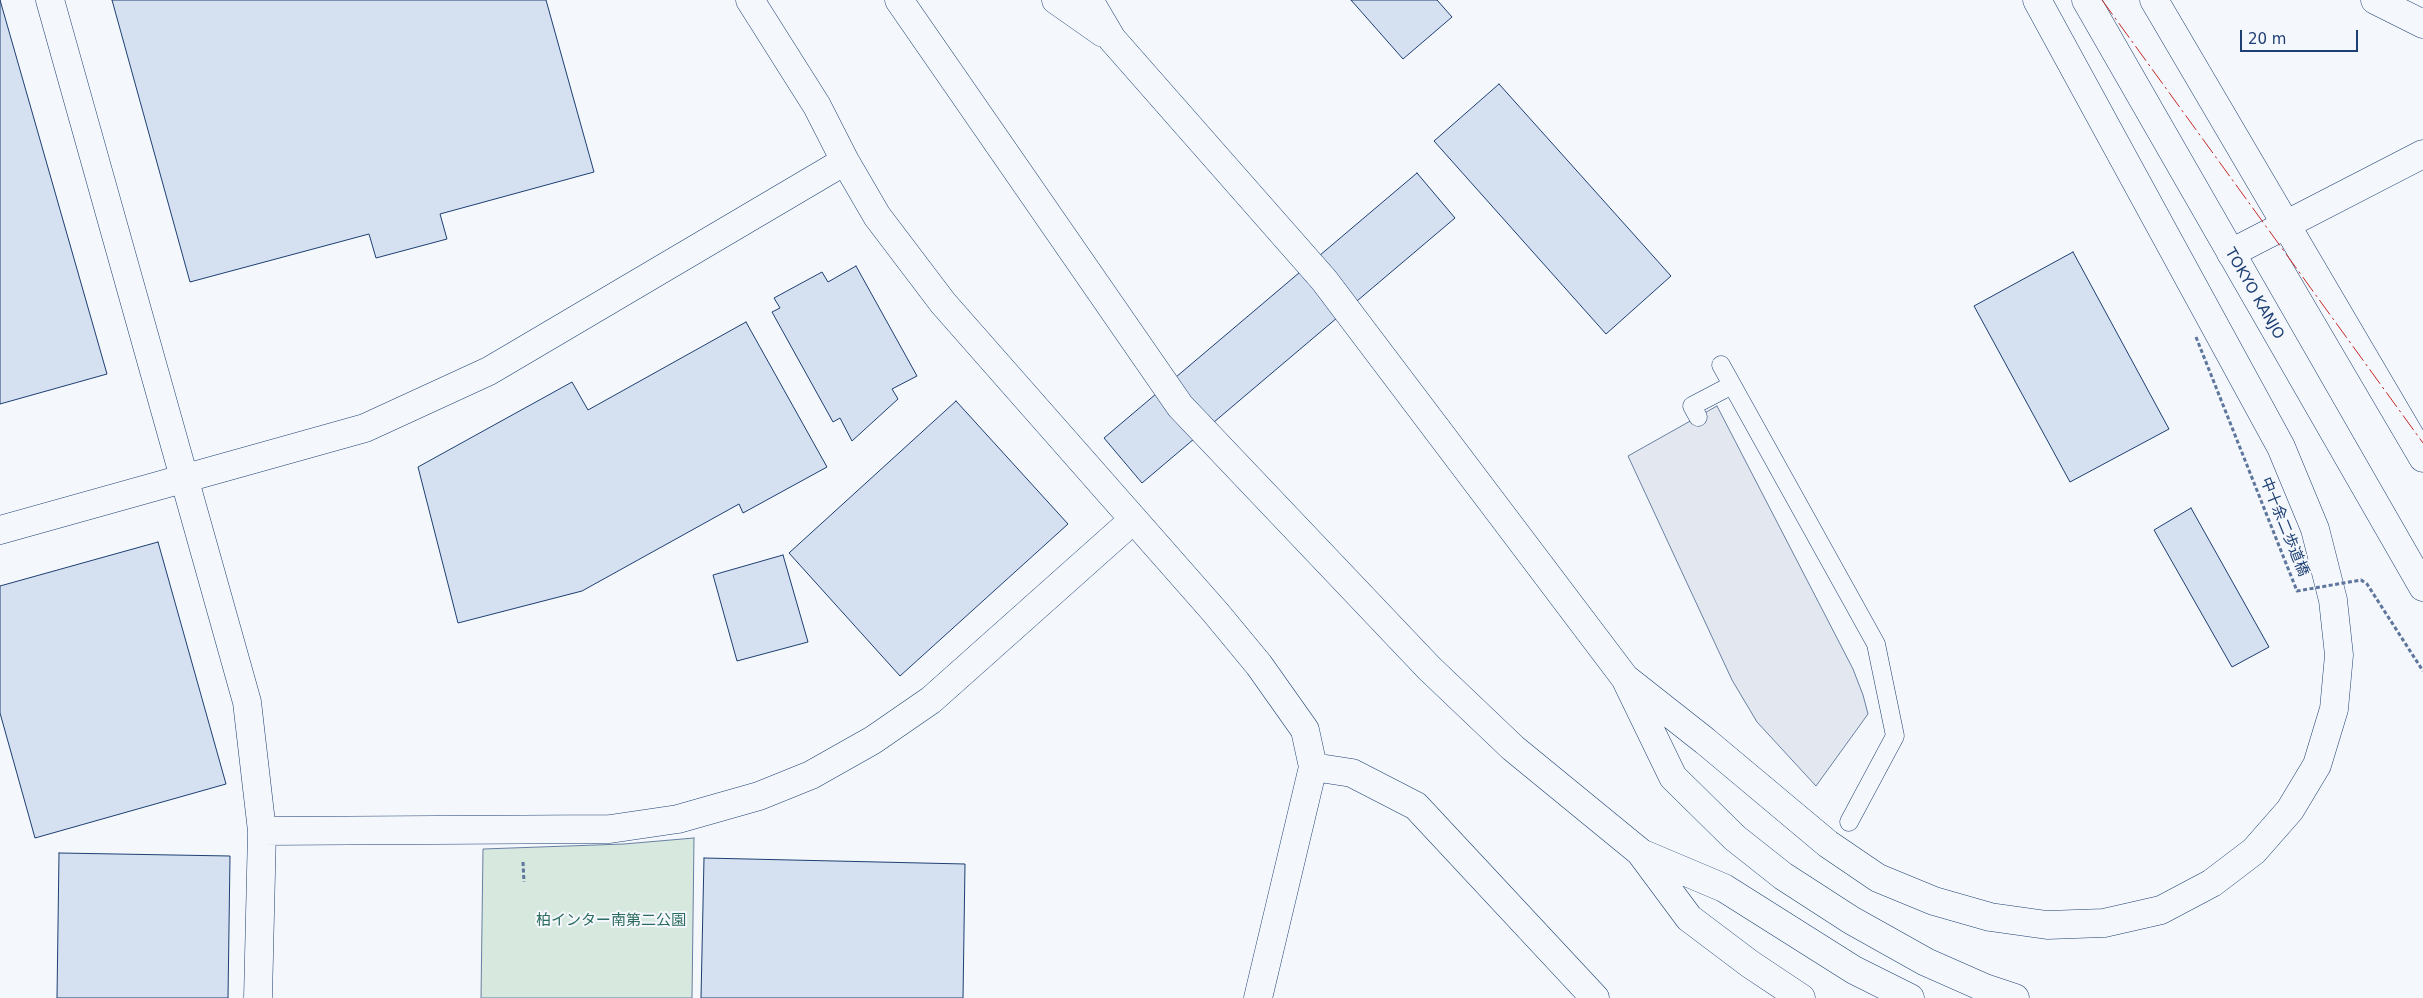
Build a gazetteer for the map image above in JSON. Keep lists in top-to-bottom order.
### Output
{
  "streets": {
    "main road": ["TOKYO KANJO"],
    "path": ["中十余二歩道橋"]
  },
  "parks": ["柏インター南第二公園"],
  "scale_bar": "20 m"
}
